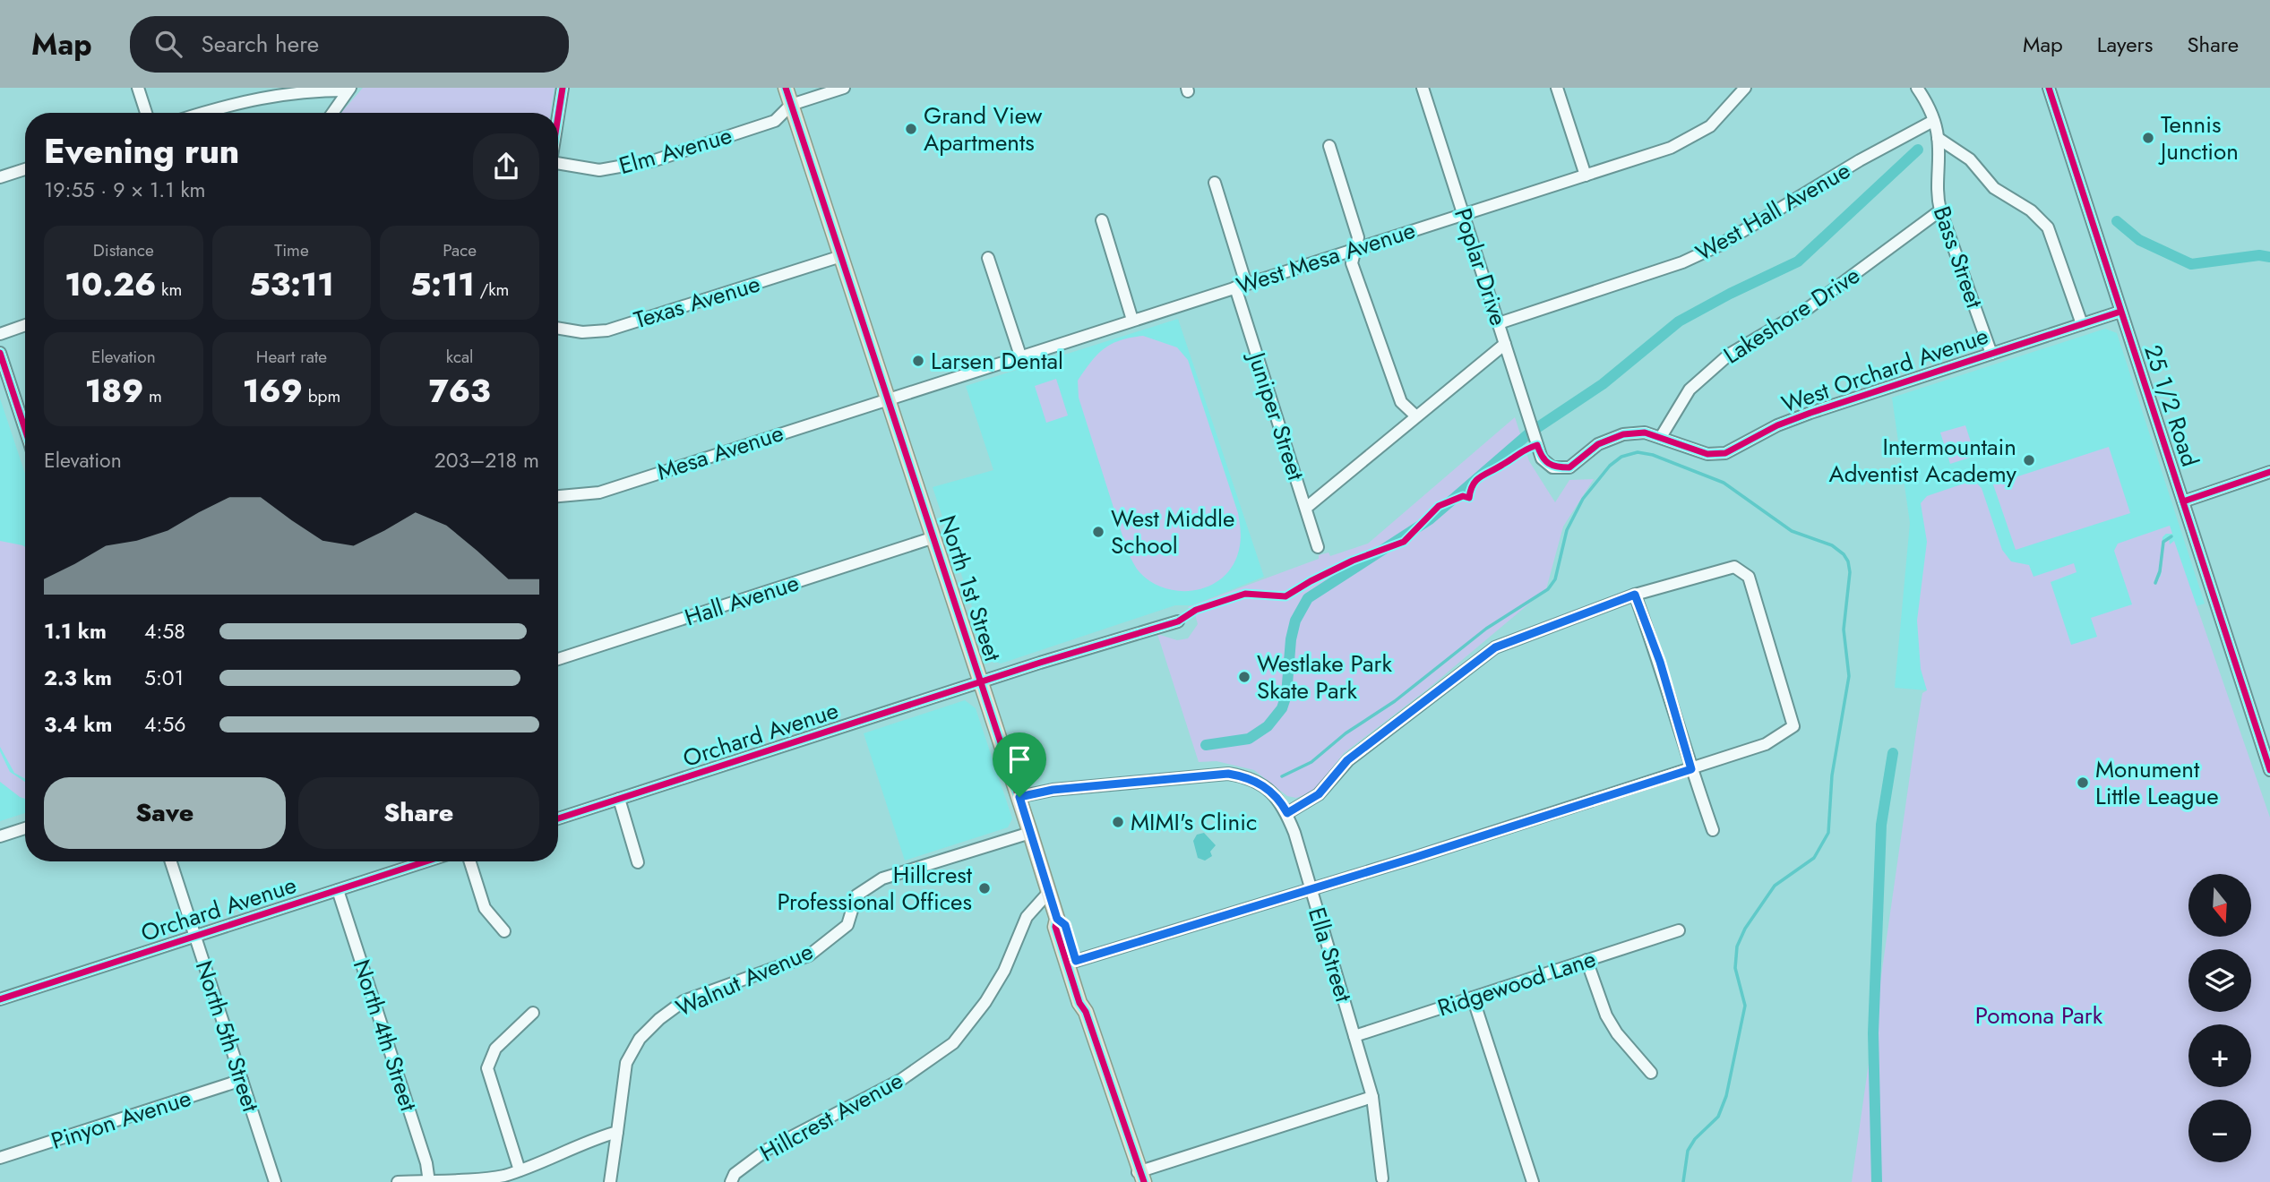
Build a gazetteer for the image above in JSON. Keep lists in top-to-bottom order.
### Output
{
  "streets": {
    "main road": ["North 1st Street"],
    "street": [
      "Elm Avenue",
      "West Hall Avenue",
      "Bass Street",
      "West Mesa Avenue",
      "Poplar Drive",
      "Texas Avenue",
      "Lakeshore Drive",
      "West Orchard Avenue",
      "25 1/2 Road",
      "Juniper Street",
      "Mesa Avenue",
      "Hall Avenue",
      "Orchard Avenue",
      "Ella Street",
      "Walnut Avenue",
      "Ridgewood Lane",
      "North 4th Street",
      "North 5th Street",
      "Hillcrest Avenue",
      "Pinyon Avenue"
    ]
  },
  "crossings": [
    ["Elm Avenue", "North 1st Street"],
    ["West Hall Avenue", "Bass Street"],
    ["West Hall Avenue", "Poplar Drive"],
    ["Bass Street", "Lakeshore Drive"],
    ["Bass Street", "West Orchard Avenue"],
    ["West Mesa Avenue", "Poplar Drive"],
    ["West Mesa Avenue", "Juniper Street"],
    ["West Mesa Avenue", "Mesa Avenue"],
    ["West Mesa Avenue", "North 1st Street"],
    ["Poplar Drive", "West Orchard Avenue"],
    ["Texas Avenue", "North 1st Street"],
    ["Lakeshore Drive", "West Orchard Avenue"],
    ["West Orchard Avenue", "25 1/2 Road"],
    ["Mesa Avenue", "North 1st Street"],
    ["North 1st Street", "Hall Avenue"],
    ["North 1st Street", "Orchard Avenue"],
    ["North 1st Street", "Walnut Avenue"],
    ["North 1st Street", "Hillcrest Avenue"],
    ["Orchard Avenue", "North 4th Street"],
    ["Orchard Avenue", "North 5th Street"],
    ["Ella Street", "Ridgewood Lane"],
    ["North 5th Street", "Pinyon Avenue"]
  ],
  "parks": ["Pomona Park"],
  "places": [
    "Grand View Apartments",
    "Tennis Junction",
    "Larsen Dental",
    "Intermountain Adventist Academy",
    "West Middle School",
    "Westlake Park Skate Park",
    "Monument Little League",
    "MIMI's Clinic",
    "Hillcrest Professional Offices"
  ],
  "north": "bottom",
  "page": {
    "header": "Map",
    "search": "Search here",
    "nav": ["Map", "Layers", "Share"],
    "heading": ["Evening run", "19:55 · 9 × 1.1 km"],
    "stats": [
      ["Distance", "10.26 km"],
      ["Time", "53:11"],
      ["Pace", "5:11 /km"],
      ["Elevation", "189 m"],
      ["Heart rate", "169 bpm"],
      ["kcal", "763"]
    ],
    "chart": ["Elevation", "203–218 m"],
    "list": [
      {
        "name": "1.1 km",
        "note": "4:58"
      },
      {
        "name": "2.3 km",
        "note": "5:01"
      },
      {
        "name": "3.4 km",
        "note": "4:56"
      }
    ],
    "buttons": ["Save", "Share"],
    "map_buttons": ["+", "−"]
  }
}
